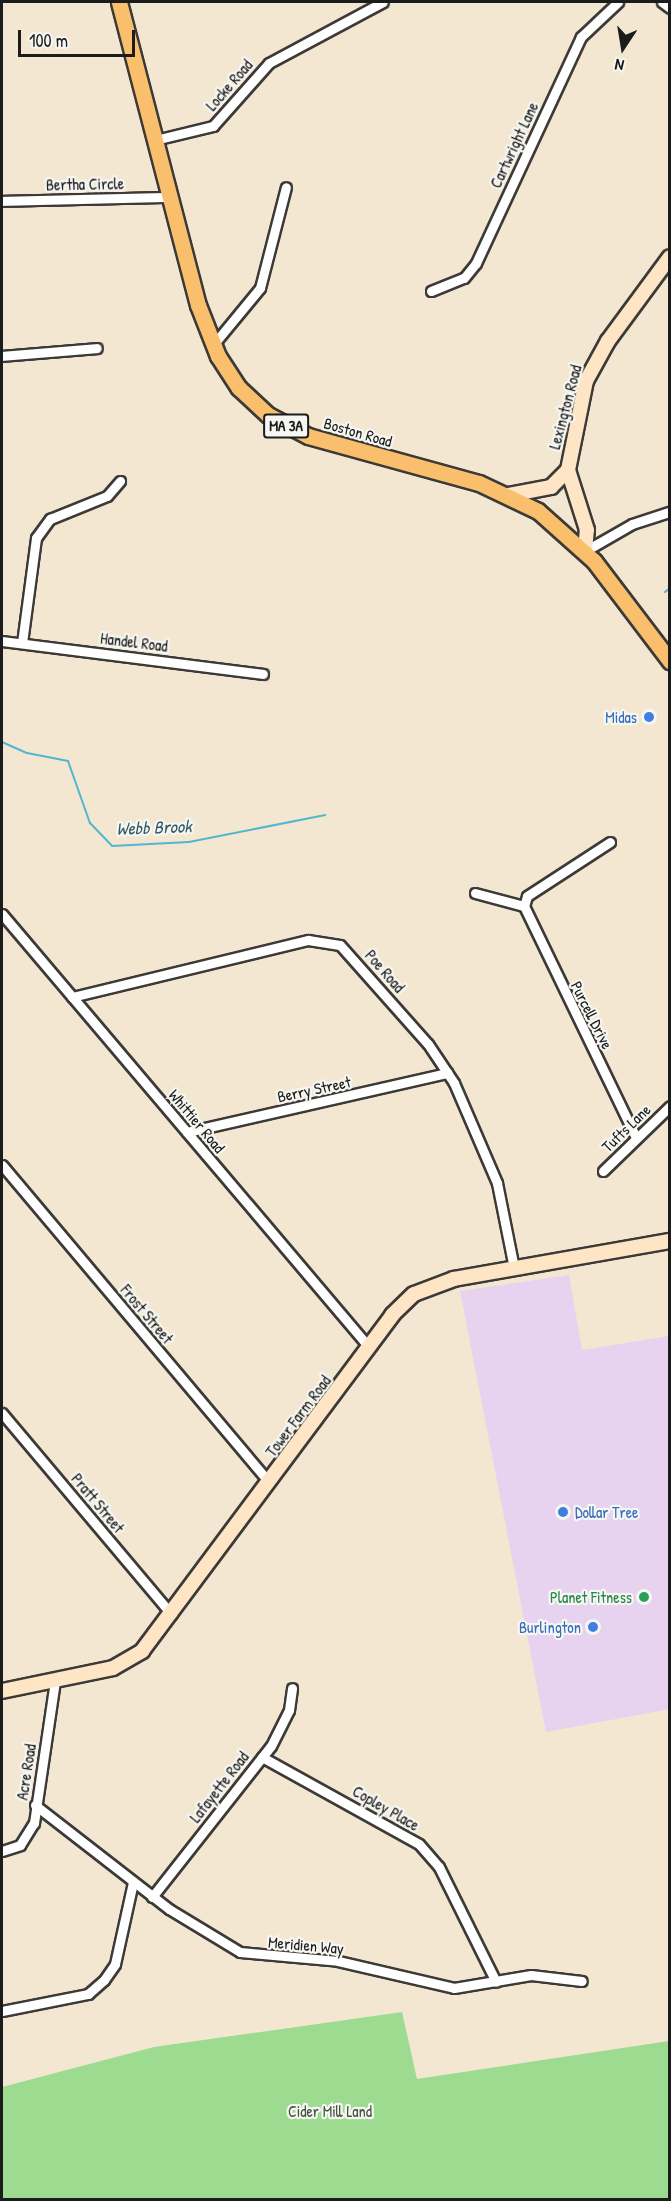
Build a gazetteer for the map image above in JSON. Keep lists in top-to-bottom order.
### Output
{
  "streets": {
    "main road": ["MA 3A", "Boston Road"],
    "street": [
      "Locke Road",
      "Cartwright Lane",
      "Bertha Circle",
      "Lexington Road",
      "Handel Road",
      "Poe Road",
      "Purcell Drive",
      "Berry Street",
      "Whittier Road",
      "Tufts Lane",
      "Frost Street",
      "Tower Farm Road",
      "Pratt Street",
      "Acre Road",
      "Lafayette Road",
      "Copley Place",
      "Meridien Way"
    ]
  },
  "crossings": [
    ["Locke Road", "Boston Road"],
    ["Bertha Circle", "Boston Road"],
    ["Lexington Road", "Boston Road"],
    ["Poe Road", "Berry Street"],
    ["Poe Road", "Whittier Road"],
    ["Poe Road", "Tower Farm Road"],
    ["Purcell Drive", "Tufts Lane"],
    ["Berry Street", "Whittier Road"],
    ["Whittier Road", "Tower Farm Road"],
    ["Frost Street", "Tower Farm Road"],
    ["Tower Farm Road", "Pratt Street"],
    ["Tower Farm Road", "Acre Road"],
    ["Acre Road", "Meridien Way"],
    ["Lafayette Road", "Copley Place"],
    ["Lafayette Road", "Meridien Way"],
    ["Copley Place", "Meridien Way"]
  ],
  "water": ["Webb Brook"],
  "parks": ["Cider Mill Land"],
  "places": [
    "Midas",
    "Dollar Tree",
    "Planet Fitness",
    "Burlington"
  ],
  "scale_bar": "100 m",
  "north": "bottom"
}
